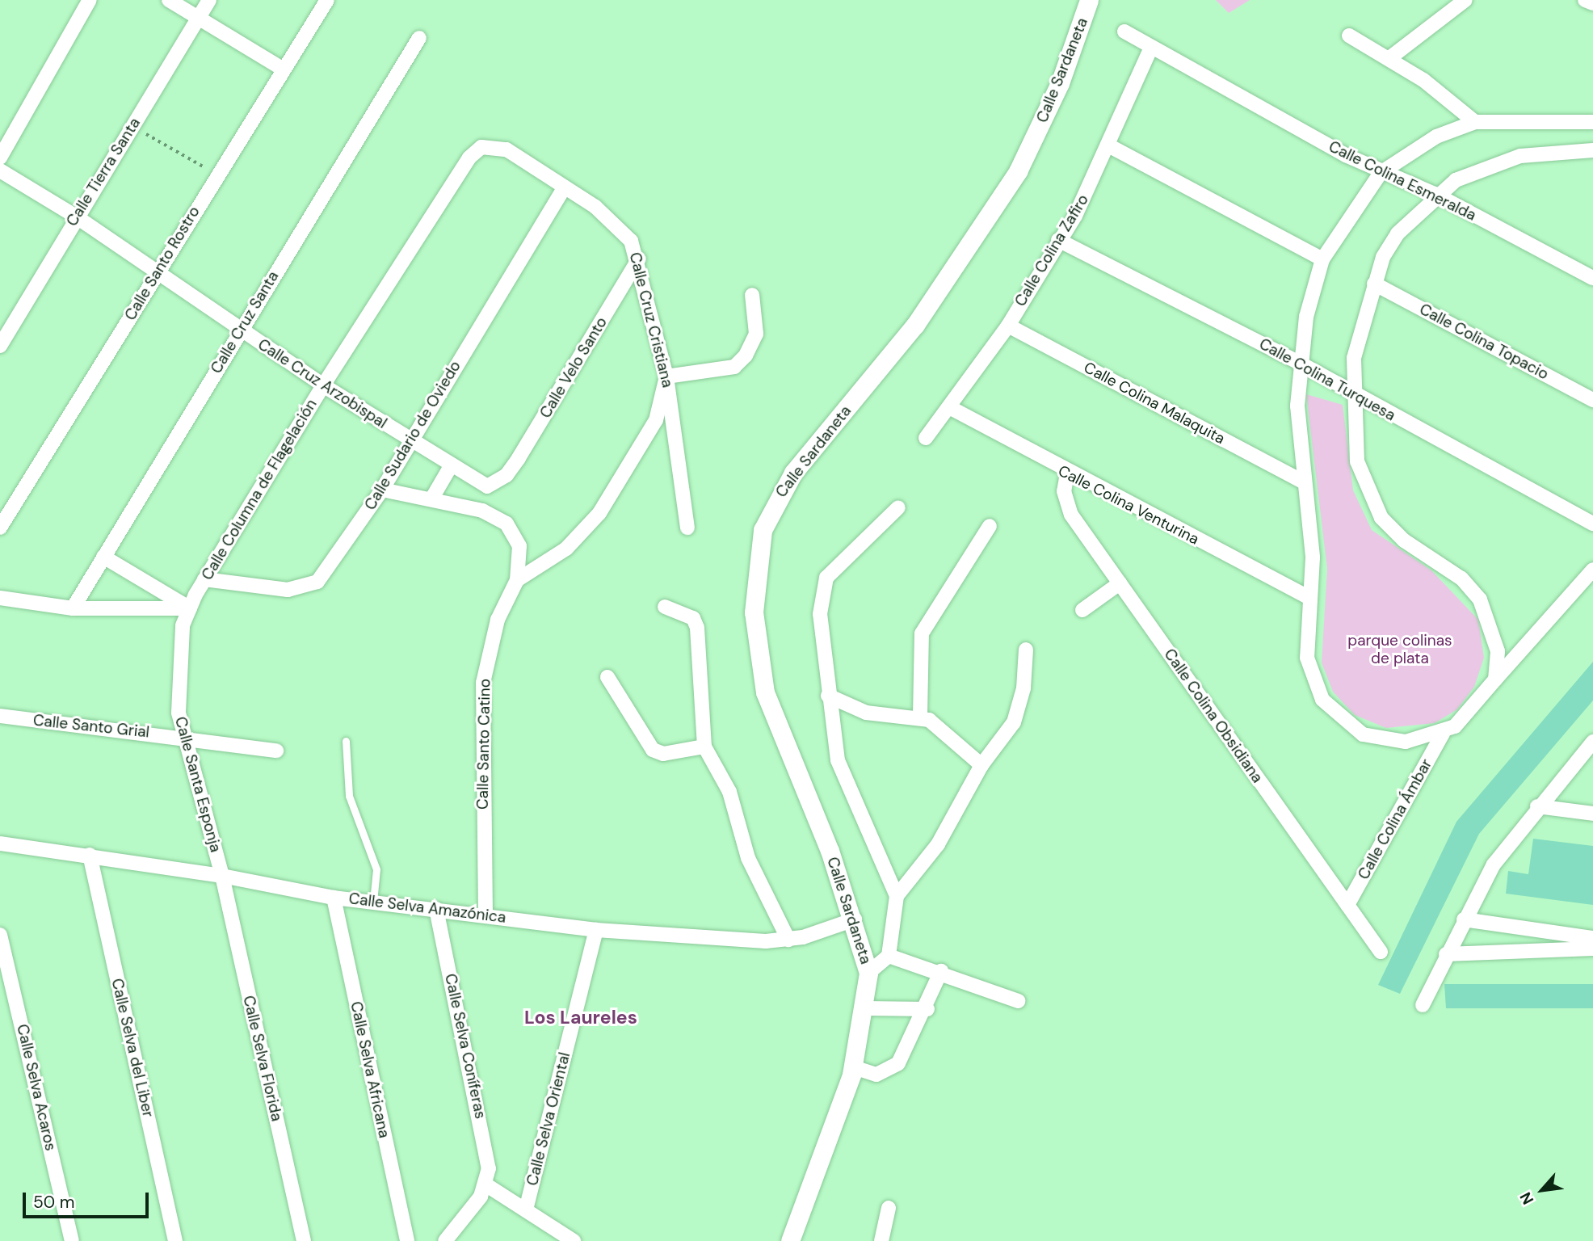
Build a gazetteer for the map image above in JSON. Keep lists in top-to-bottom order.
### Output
{
  "streets": {
    "street": [
      "Calle Sardaneta",
      "Calle Tierra Santa",
      "Calle Colina Esmeralda",
      "Calle Colina Zafiro",
      "Calle Santo Rostro",
      "Calle Cruz Cristiana",
      "Calle Cruz Santa",
      "Calle Colina Topacio",
      "Calle Velo Santo",
      "Calle Colina Turquesa",
      "Calle Cruz Arzobispal",
      "Calle Colina Malaquita",
      "Calle Sudario de Oviedo",
      "Calle Columna de Flagelación",
      "Calle Colina Venturina",
      "Calle Colina Obsidiana",
      "Calle Santo Grial",
      "Calle Santo Catino",
      "Calle Santa Esponja",
      "Calle Colina Ámbar",
      "Calle Selva Amazónica",
      "Calle Selva Coníferas",
      "Calle Selva del Liber",
      "Calle Selva Florida",
      "Calle Selva Africana",
      "Calle Selva Acaros",
      "Calle Selva Oriental"
    ]
  },
  "crossings": [
    ["Calle Sardaneta", "Calle Selva Amazónica"],
    ["Calle Tierra Santa", "Calle Cruz Arzobispal"],
    ["Calle Colina Esmeralda", "Calle Colina Zafiro"],
    ["Calle Colina Zafiro", "Calle Colina Turquesa"],
    ["Calle Colina Zafiro", "Calle Colina Malaquita"],
    ["Calle Colina Zafiro", "Calle Colina Venturina"],
    ["Calle Santo Rostro", "Calle Cruz Arzobispal"],
    ["Calle Cruz Cristiana", "Calle Velo Santo"],
    ["Calle Cruz Cristiana", "Calle Sudario de Oviedo"],
    ["Calle Cruz Cristiana", "Calle Columna de Flagelación"],
    ["Calle Cruz Santa", "Calle Cruz Arzobispal"],
    ["Calle Velo Santo", "Calle Cruz Arzobispal"],
    ["Calle Cruz Arzobispal", "Calle Sudario de Oviedo"],
    ["Calle Cruz Arzobispal", "Calle Columna de Flagelación"],
    ["Calle Sudario de Oviedo", "Calle Columna de Flagelación"],
    ["Calle Columna de Flagelación", "Calle Santa Esponja"],
    ["Calle Colina Venturina", "Calle Colina Obsidiana"],
    ["Calle Colina Obsidiana", "Calle Colina Ámbar"],
    ["Calle Santo Grial", "Calle Santa Esponja"],
    ["Calle Santo Catino", "Calle Selva Amazónica"],
    ["Calle Santa Esponja", "Calle Selva Amazónica"],
    ["Calle Santa Esponja", "Calle Selva Florida"],
    ["Calle Selva Amazónica", "Calle Selva Coníferas"],
    ["Calle Selva Amazónica", "Calle Selva del Liber"],
    ["Calle Selva Amazónica", "Calle Selva Florida"],
    ["Calle Selva Amazónica", "Calle Selva Africana"],
    ["Calle Selva Amazónica", "Calle Selva Oriental"]
  ],
  "districts": ["Los Laureles"],
  "parks": ["parque colinas de plata"],
  "scale_bar": "50 m",
  "north": "bottom left"
}
